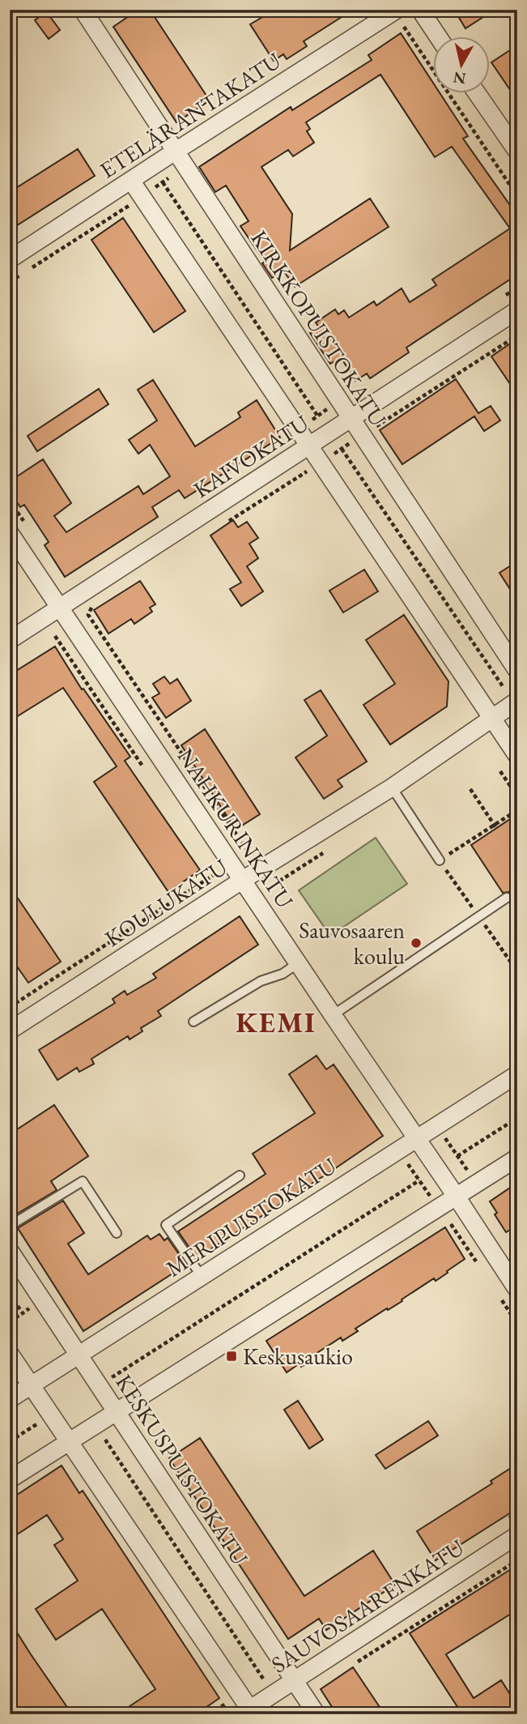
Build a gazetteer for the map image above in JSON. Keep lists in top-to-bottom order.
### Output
{
  "streets": {
    "street": [
      "ETELÄRANTAKATU",
      "KIRKKOPUISTOKATU",
      "KAIVOKATU",
      "NAHKURINKATU",
      "KOULUKATU",
      "MERIPUISTOKATU",
      "KESKUSPUISTOKATU",
      "SAUVOSAARENKATU"
    ]
  },
  "crossings": [
    ["ETELÄRANTAKATU", "KIRKKOPUISTOKATU"],
    ["KIRKKOPUISTOKATU", "KAIVOKATU"],
    ["KAIVOKATU", "NAHKURINKATU"],
    ["NAHKURINKATU", "KOULUKATU"],
    ["NAHKURINKATU", "MERIPUISTOKATU"],
    ["MERIPUISTOKATU", "KESKUSPUISTOKATU"],
    ["KESKUSPUISTOKATU", "SAUVOSAARENKATU"]
  ],
  "districts": ["KEMI"],
  "places": {
    "other": ["Sauvosaaren koulu"],
    "transit": ["Keskusaukio"]
  },
  "north": "bottom"
}
